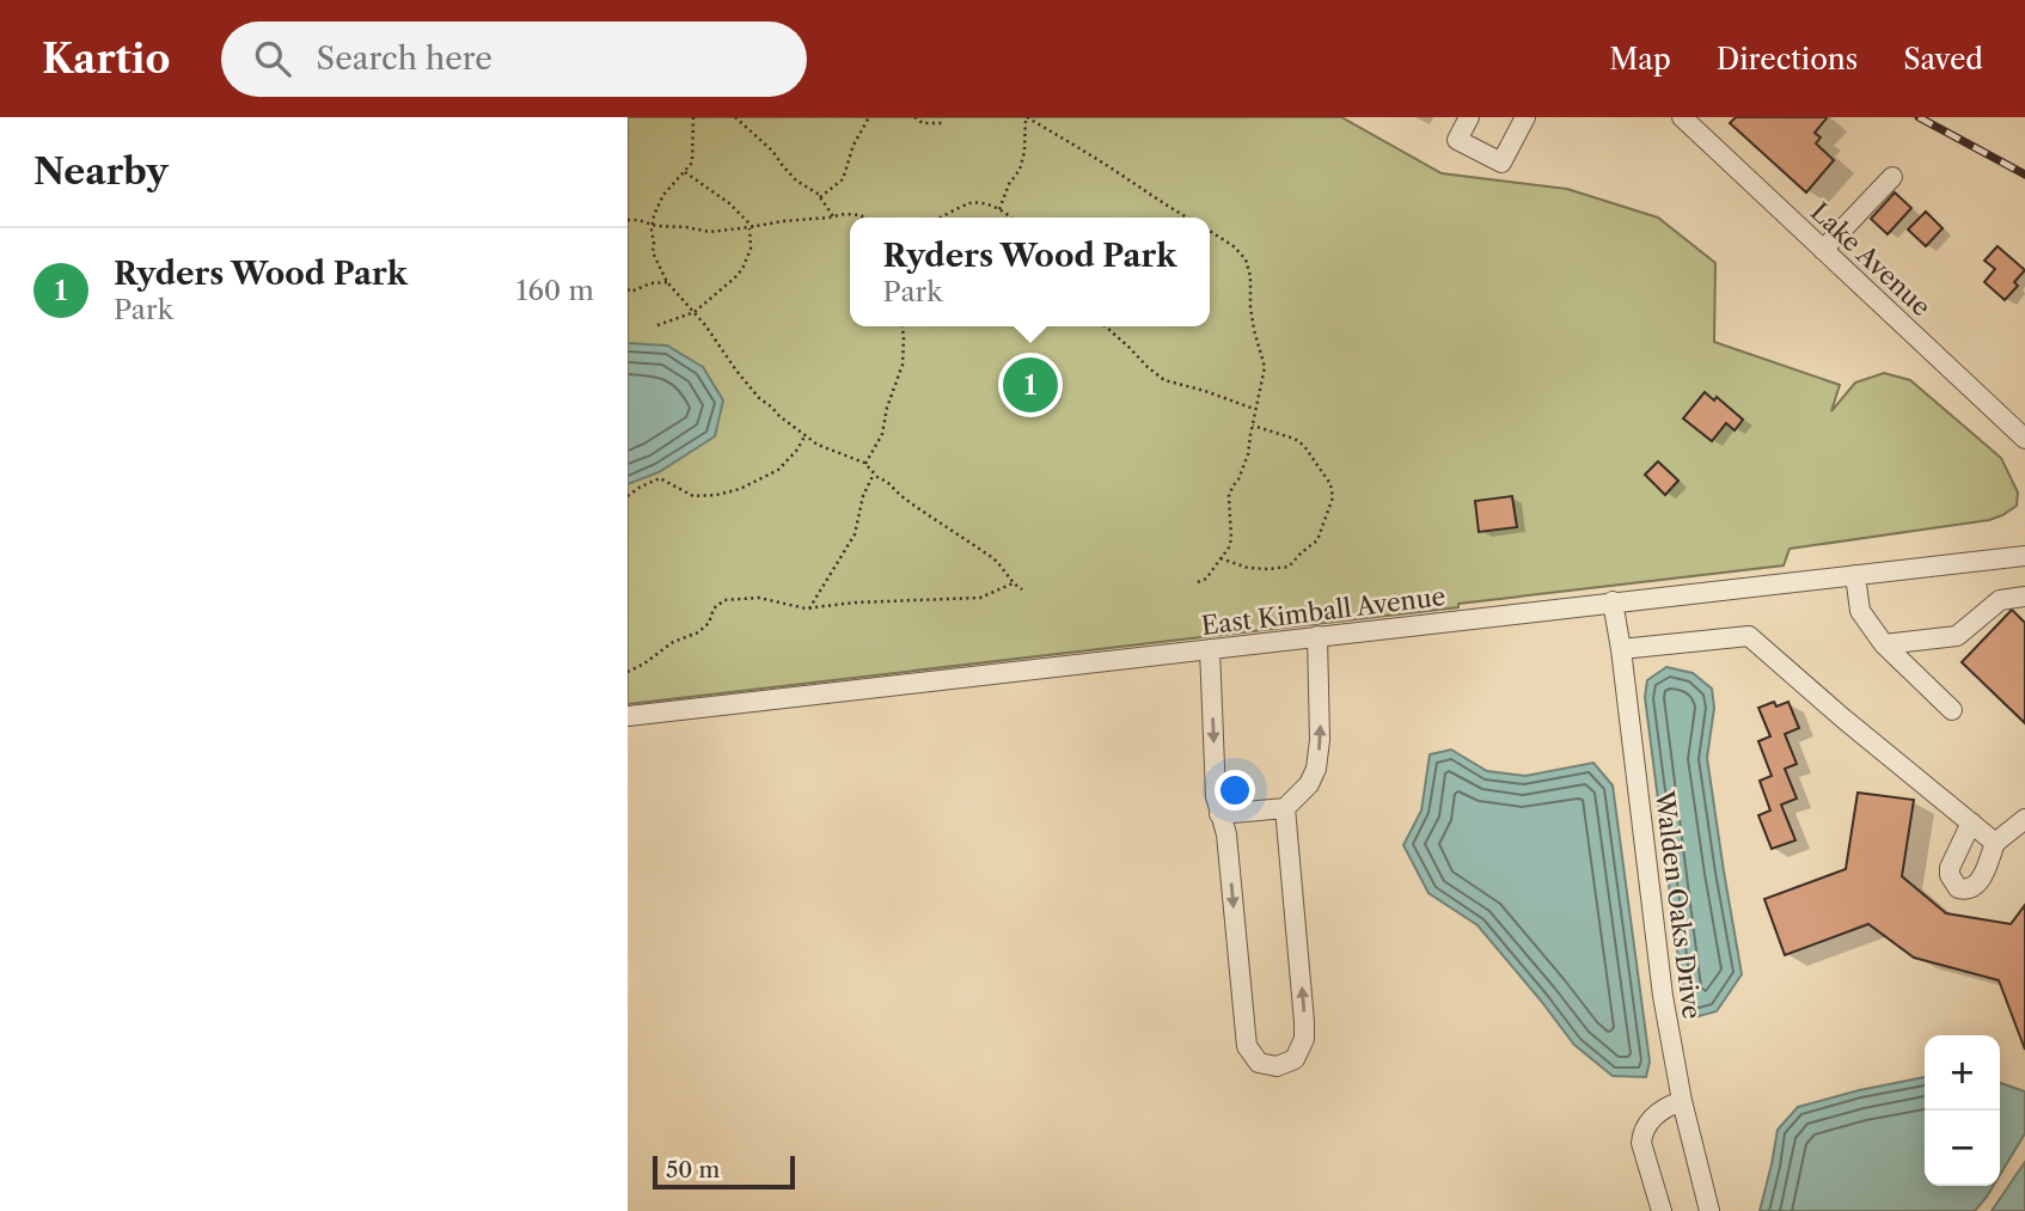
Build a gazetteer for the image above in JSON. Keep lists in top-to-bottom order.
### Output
{
  "streets": {
    "street": ["Lake Avenue", "East Kimball Avenue", "Walden Oaks Drive"]
  },
  "crossings": [
    ["East Kimball Avenue", "Walden Oaks Drive"]
  ],
  "scale_bar": "50 m",
  "page": {
    "header": "Kartio",
    "search": "Search here",
    "nav": ["Map", "Directions", "Saved"],
    "heading": "Nearby",
    "popup": ["Ryders Wood Park", "Park"],
    "list": [
      {
        "mark": "1",
        "name": "Ryders Wood Park",
        "note": "Park",
        "value": "160 m"
      }
    ],
    "pins": "1",
    "map_buttons": ["+", "−"],
    "scale": "50 m"
  }
}
